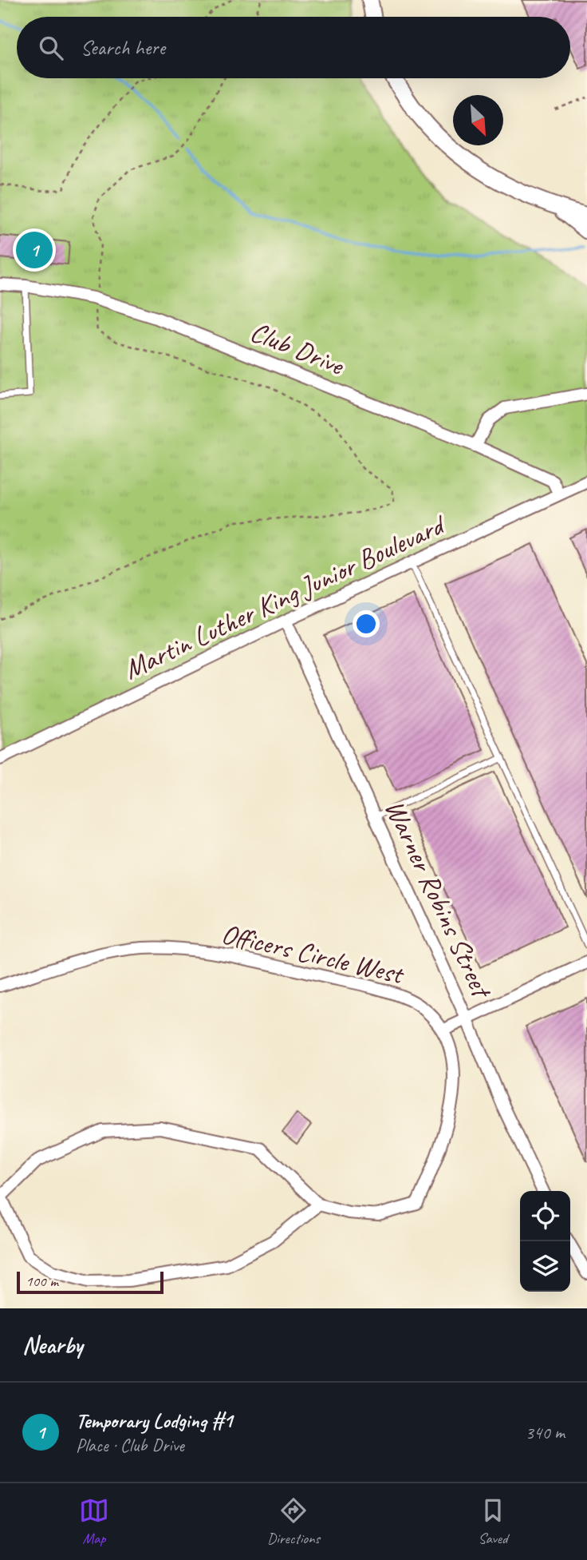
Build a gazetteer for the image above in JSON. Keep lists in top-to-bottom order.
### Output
{
  "streets": {
    "street": [
      "Club Drive",
      "Martin Luther King Junior Boulevard",
      "Warner Robins Street",
      "Officers Circle West"
    ]
  },
  "crossings": [
    ["Club Drive", "Martin Luther King Junior Boulevard"],
    ["Martin Luther King Junior Boulevard", "Warner Robins Street"]
  ],
  "scale_bar": "100 m",
  "north": "bottom right",
  "page": {
    "search": "Search here",
    "pins": "1",
    "scale": "100 m",
    "heading": "Nearby",
    "list": [
      {
        "mark": "1",
        "name": "Temporary Lodging #1",
        "note": "Place · Club Drive",
        "value": "340 m"
      }
    ],
    "nav": ["Map", "Directions", "Saved"]
  }
}
